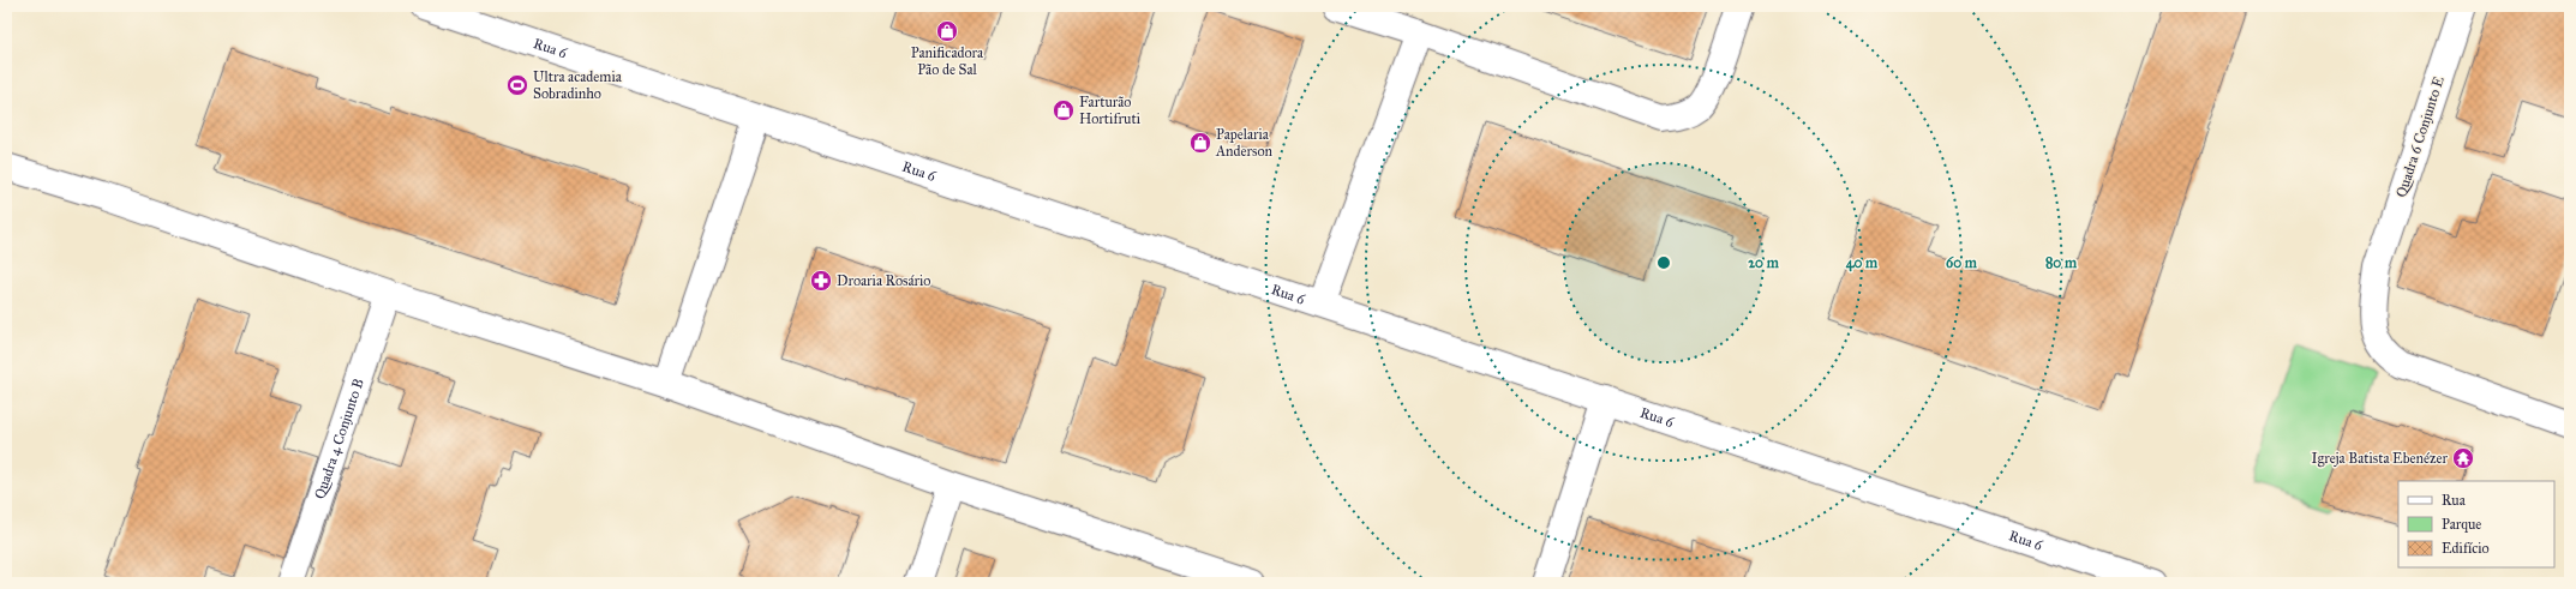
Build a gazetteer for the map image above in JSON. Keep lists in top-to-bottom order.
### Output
{
  "streets": {
    "street": ["Rua 6", "Quadra 6 Conjunto E", "Quadra 4 Conjunto B"]
  },
  "places": {
    "shop": ["Panificadora Pão de Sal", "Farturão Hortifruti", "Papelaria Anderson"],
    "sports": ["Ultra academia Sobradinho"],
    "pharmacy": ["Droaria Rosário"],
    "temple": ["Igreja Batista Ebenézer"]
  },
  "legend": ["Rua", "Parque", "Edifício"],
  "rings": [
    "20 m",
    "40 m",
    "60 m",
    "80 m"
  ]
}
